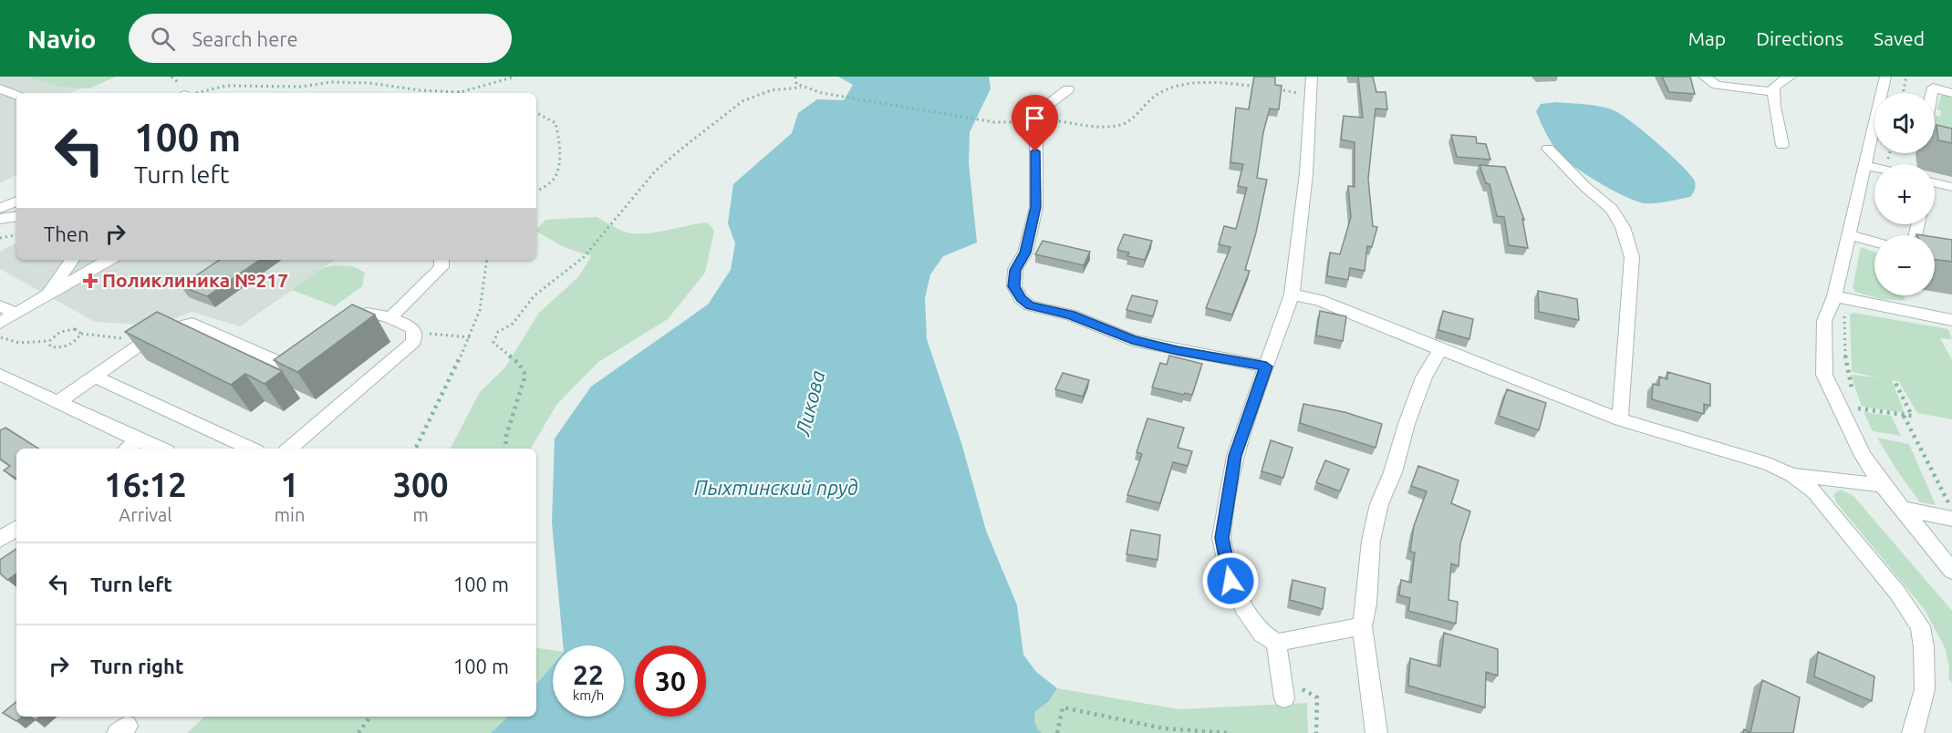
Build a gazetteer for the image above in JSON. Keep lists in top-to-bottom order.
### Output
{
  "water": ["Ликова", "Пыхтинский пруд"],
  "places": {
    "health": ["Поликлиника №217"]
  },
  "page": {
    "header": "Navio",
    "search": "Search here",
    "nav": ["Map", "Directions", "Saved"],
    "map_buttons": ["+", "−"],
    "turn": ["100 m", "Turn left"],
    "then": "Then",
    "eta": [
      "16:12",
      "Arrival",
      "1",
      "min",
      "300",
      "m"
    ],
    "list": [
      {
        "name": "Turn left",
        "value": "100 m"
      },
      {
        "name": "Turn right",
        "value": "100 m"
      }
    ],
    "speed": "22 km/h",
    "limit": "30"
  }
}
